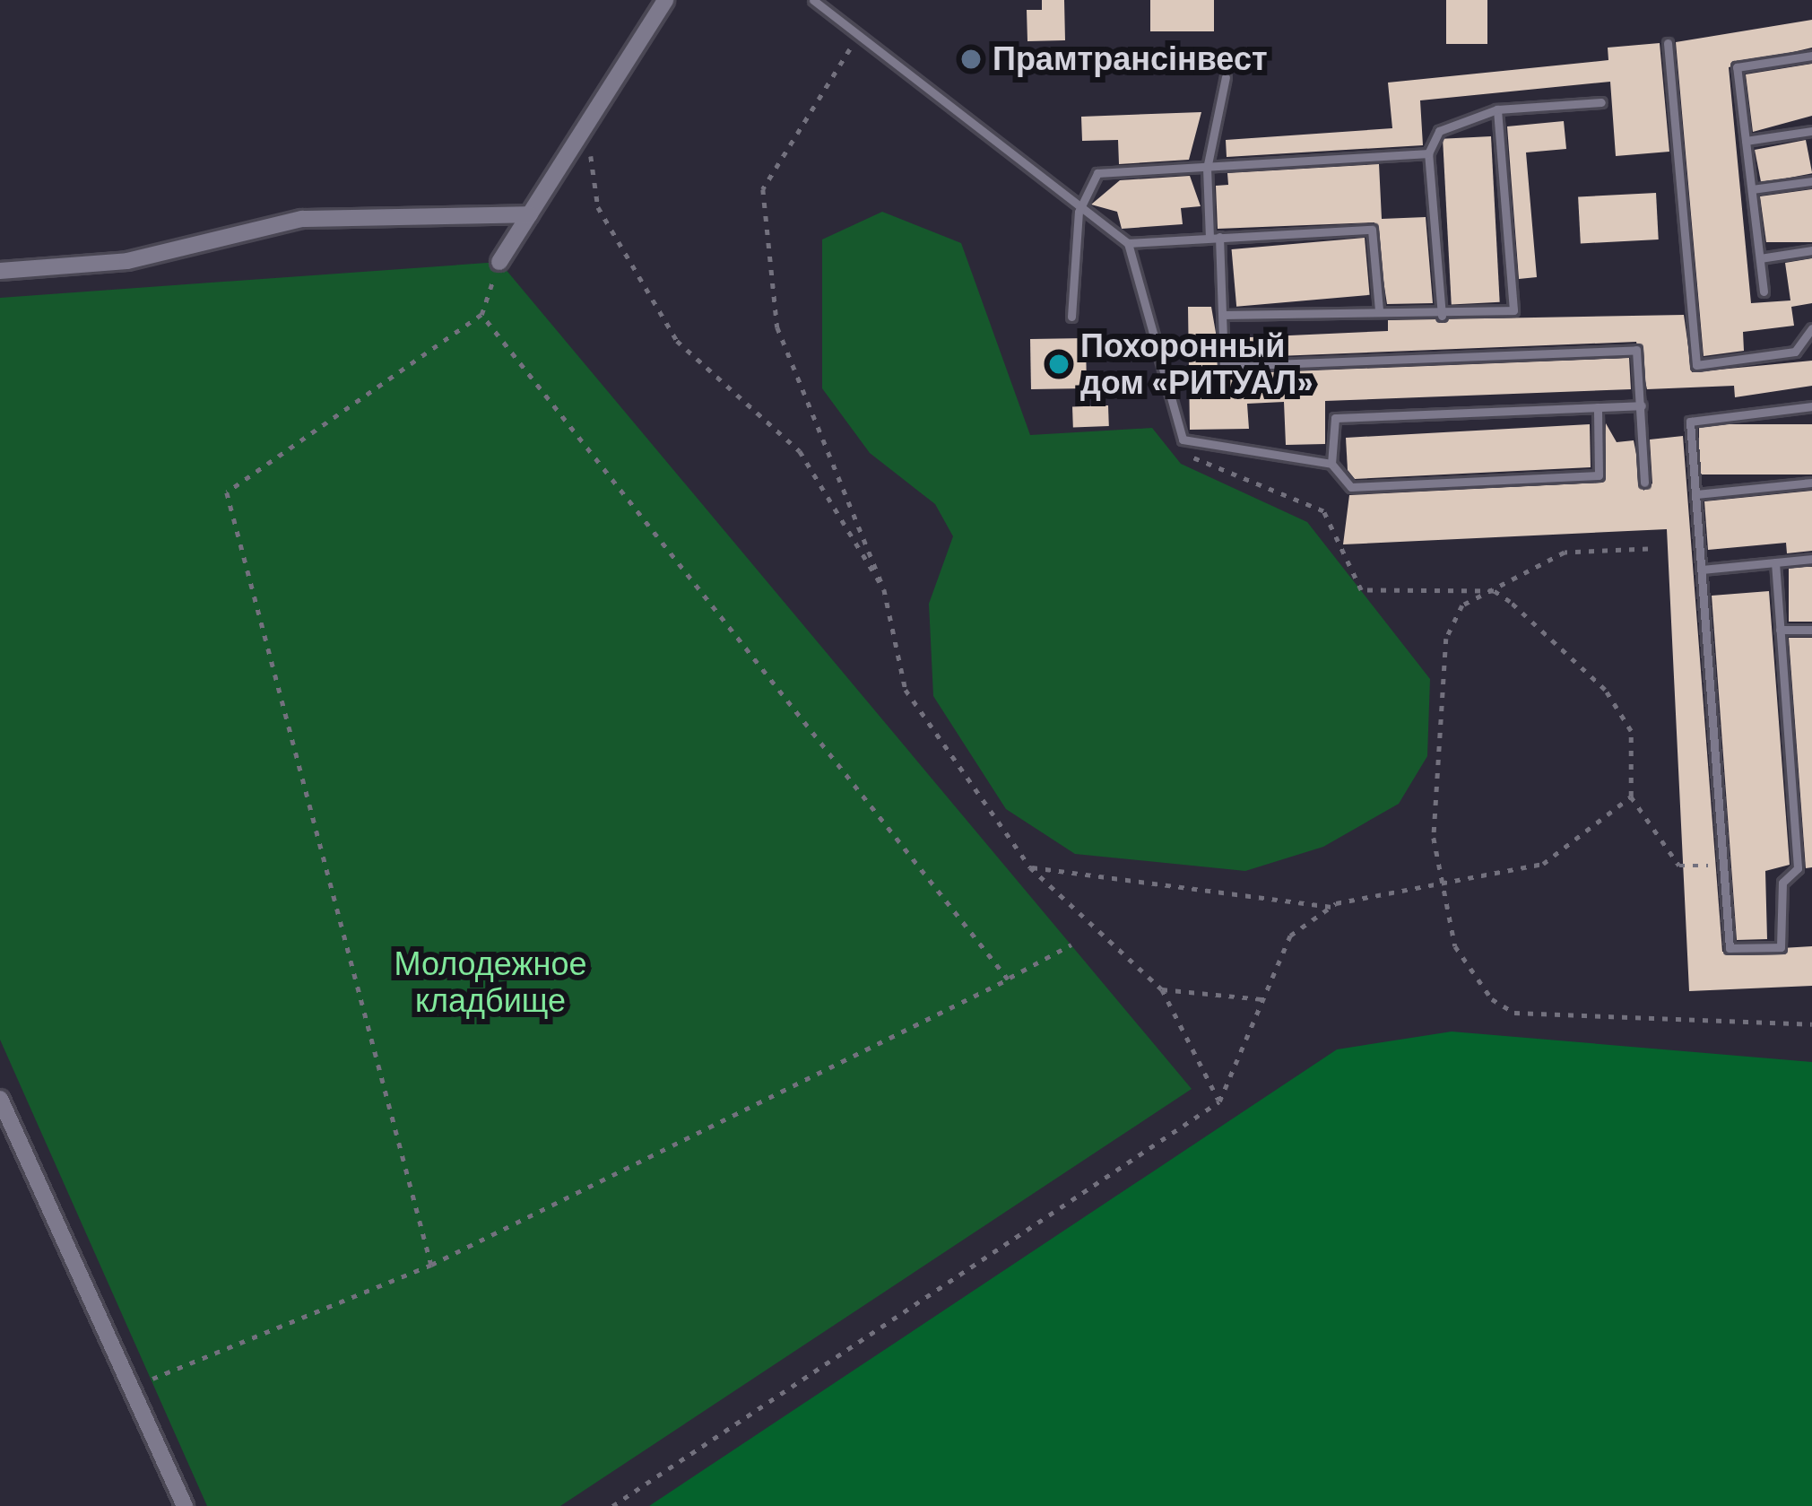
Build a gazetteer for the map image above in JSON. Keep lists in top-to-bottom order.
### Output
{
  "parks": ["Молодежное кладбище"],
  "places": ["Прамтрансінвест", "Похоронный дом «РИТУАЛ»"]
}
